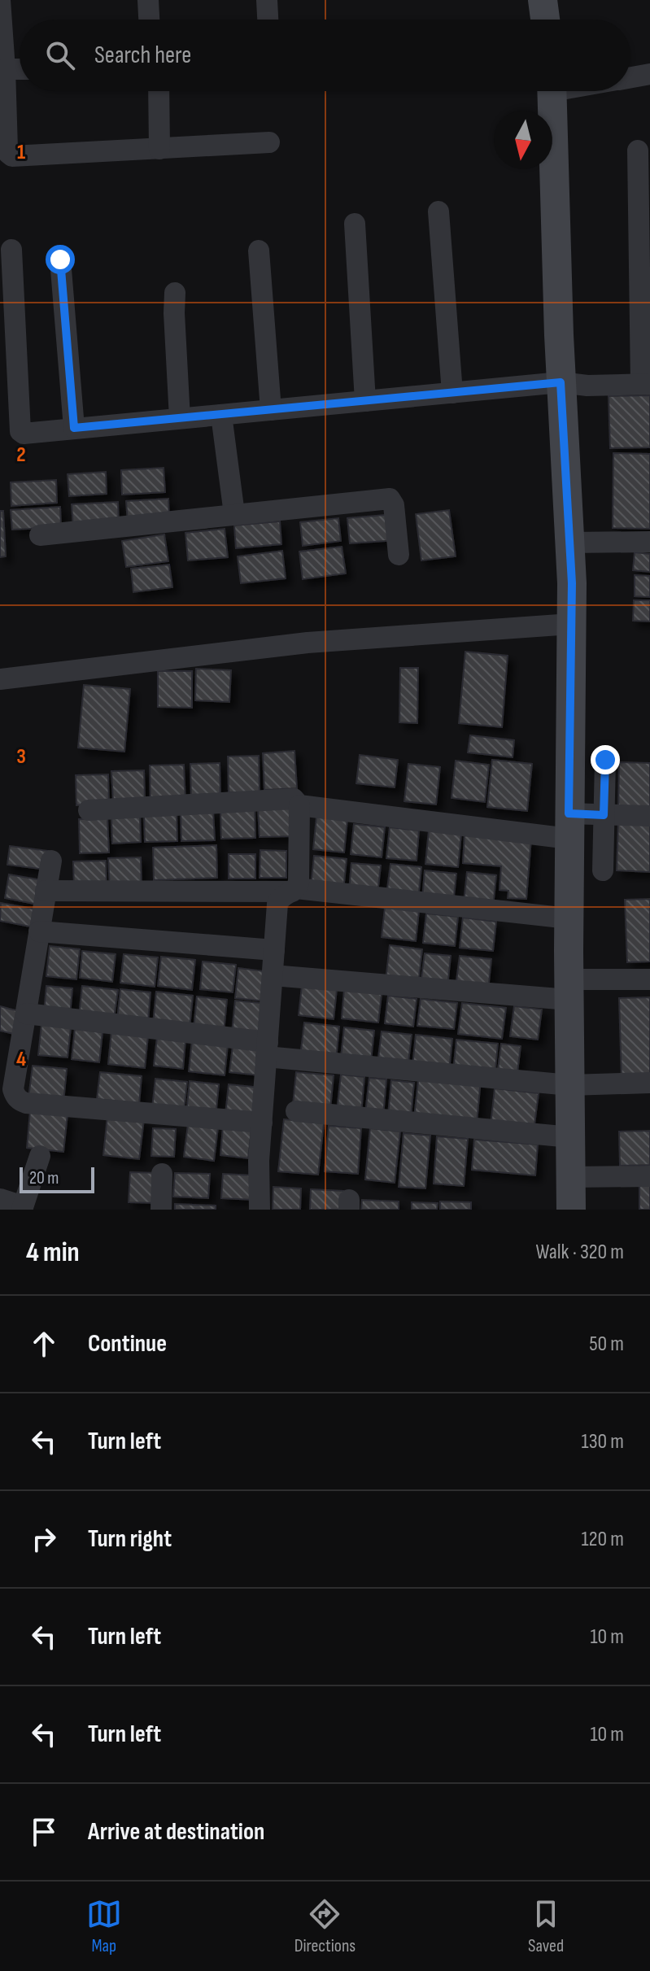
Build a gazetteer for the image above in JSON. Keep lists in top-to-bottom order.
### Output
{
  "scale_bar": "20 m",
  "north": "bottom",
  "page": {
    "search": "Search here",
    "scale": "20 m",
    "heading": ["4 min", "Walk · 320 m"],
    "list": [
      ["Continue", "50 m"],
      ["Turn left", "130 m"],
      ["Turn right", "120 m"],
      ["Turn left", "10 m"],
      ["Turn left", "10 m"],
      "Arrive at destination"
    ],
    "nav": ["Map", "Directions", "Saved"]
  },
  "grid": {
    "rows": [
      "1",
      "2",
      "3",
      "4"
    ]
  }
}
